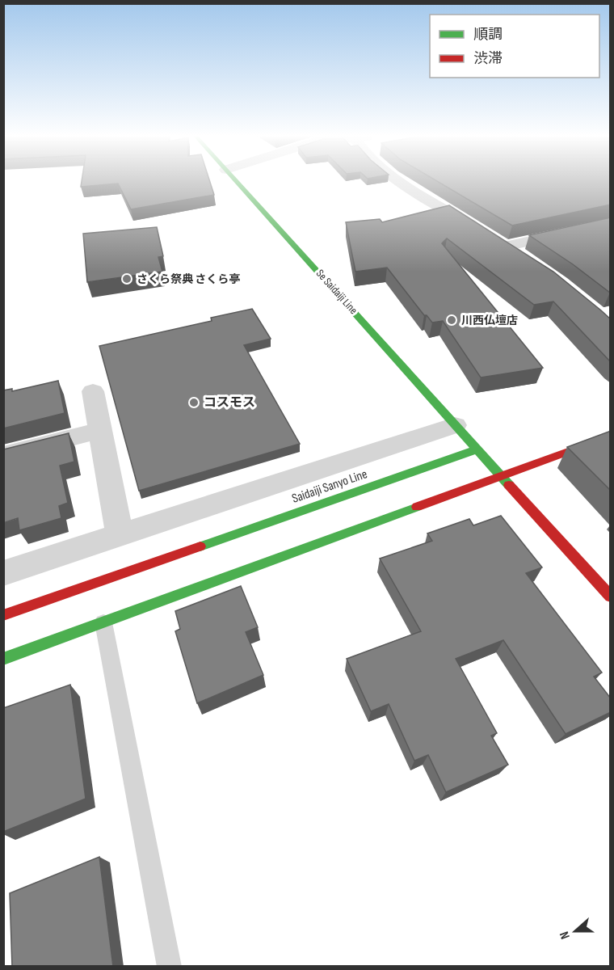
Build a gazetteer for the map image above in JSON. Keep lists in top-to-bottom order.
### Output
{
  "streets": {
    "main road": ["Se Saidaiji Line", "Saidaiji Sanyo Line"]
  },
  "crossings": [
    ["Se Saidaiji Line", "Saidaiji Sanyo Line"]
  ],
  "places": ["さくら祭典 さくら亭", "川西仏壇店", "コスモス"],
  "legend": ["順調", "渋滞"],
  "north": "left"
}
